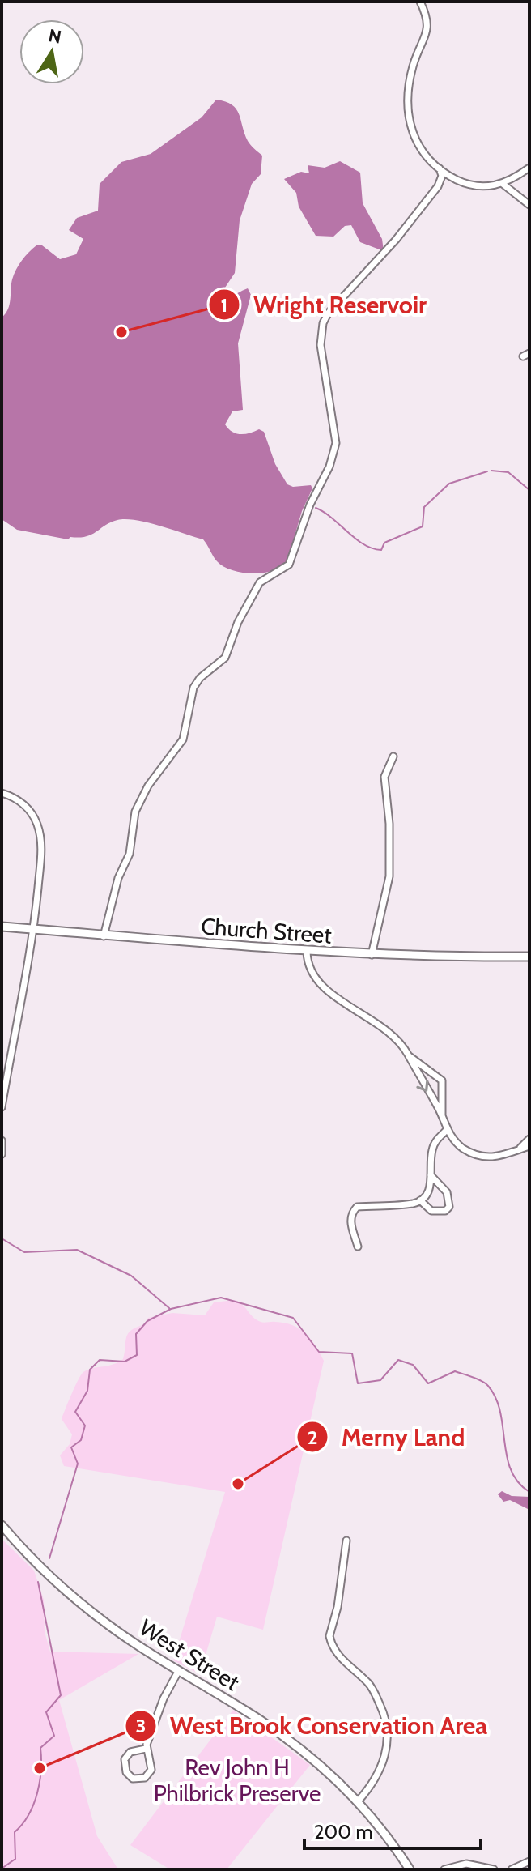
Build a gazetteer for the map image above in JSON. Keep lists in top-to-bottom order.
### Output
{
  "streets": {
    "main road": ["Church Street", "West Street"]
  },
  "parks": ["Rev John H Philbrick Preserve"],
  "places": ["Wright Reservoir", "Merny Land", "West Brook Conservation Area"],
  "scale_bar": "200 m",
  "north": "top"
}
